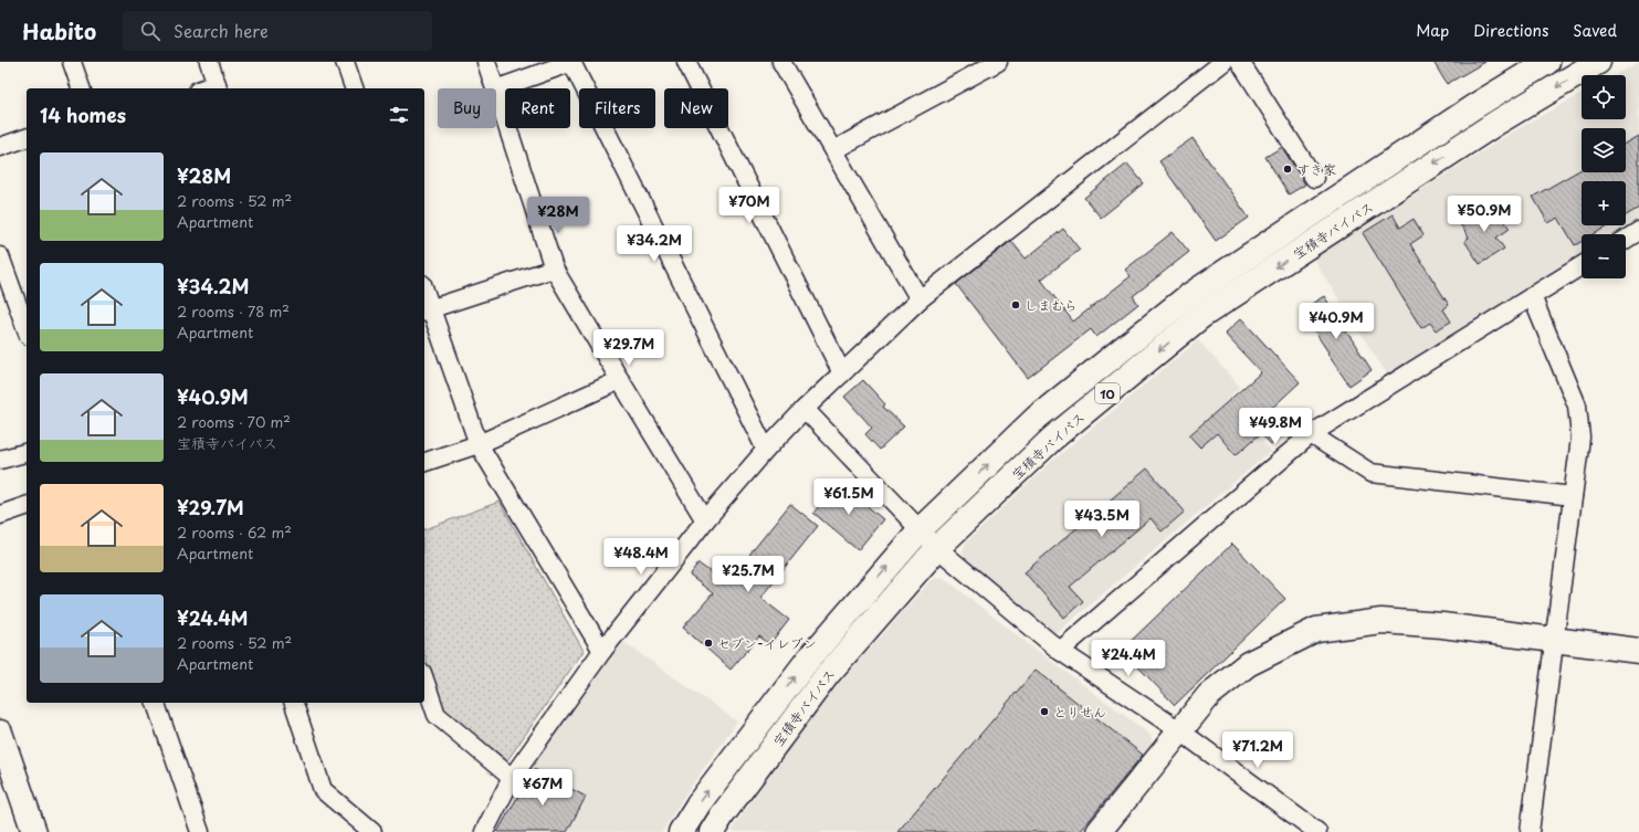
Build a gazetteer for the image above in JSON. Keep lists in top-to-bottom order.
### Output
{
  "streets": {
    "main road": ["宝積寺バイパス", "10"]
  },
  "places": [
    "すき家",
    "しまむら",
    "セブン-イレブン",
    "とりせん"
  ],
  "page": {
    "header": "Habito",
    "search": "Search here",
    "nav": ["Map", "Directions", "Saved"],
    "map_buttons": ["+", "−"],
    "chip": [
      "Buy",
      "Rent",
      "Filters",
      "New"
    ],
    "heading": "14 homes",
    "list": [
      {
        "name": "¥28M",
        "note": "2 rooms · 52 m² · Apartment"
      },
      {
        "name": "¥34.2M",
        "note": "2 rooms · 78 m² · Apartment"
      },
      {
        "name": "¥40.9M",
        "note": "2 rooms · 70 m² · 宝積寺バイパス"
      },
      {
        "name": "¥29.7M",
        "note": "2 rooms · 62 m² · Apartment"
      },
      {
        "name": "¥24.4M",
        "note": "2 rooms · 52 m² · Apartment"
      }
    ],
    "price": [
      "¥70M",
      "¥50.9M",
      "¥28M",
      "¥34.2M",
      "¥40.9M",
      "¥29.7M",
      "¥49.8M",
      "¥61.5M",
      "¥43.5M",
      "¥48.4M",
      "¥25.7M",
      "¥24.4M",
      "¥71.2M",
      "¥67M"
    ]
  }
}
